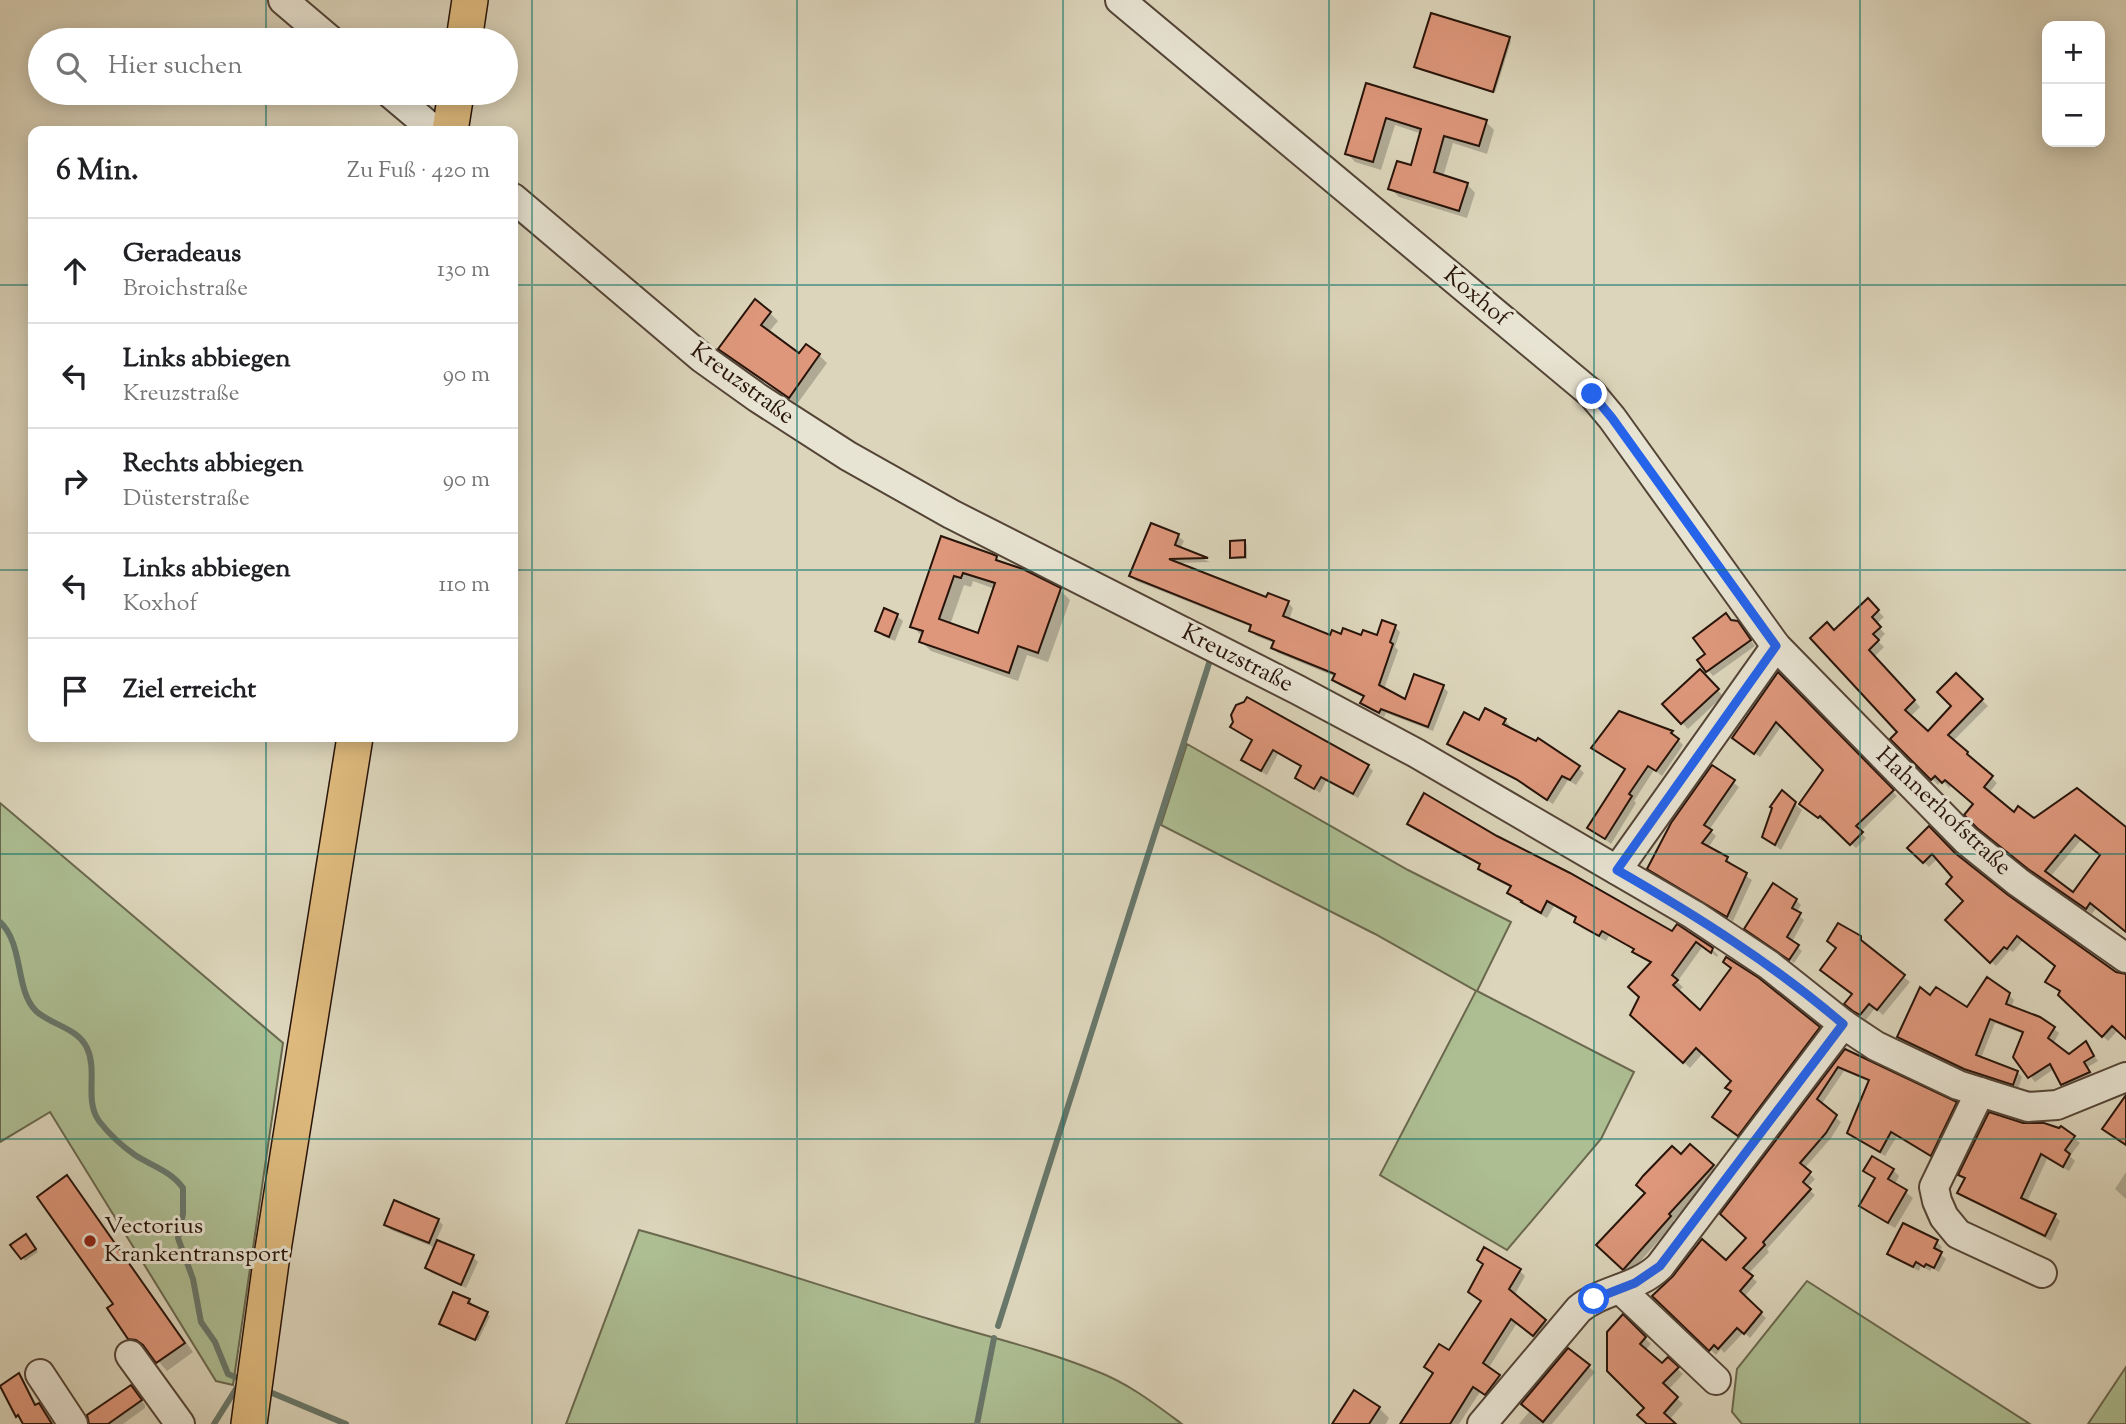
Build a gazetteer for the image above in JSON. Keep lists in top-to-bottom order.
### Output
{
  "streets": {
    "street": ["Koxhof", "Kreuzstraße", "Hahnerhofstraße"]
  },
  "crossings": [
    ["Koxhof", "Hahnerhofstraße"]
  ],
  "places": ["Vectorius Krankentransport"],
  "page": {
    "map_buttons": ["+", "−"],
    "search": "Hier suchen",
    "heading": ["6 Min.", "Zu Fuß · 420 m"],
    "list": [
      ["Geradeaus", "Broichstraße", "130 m"],
      ["Links abbiegen", "Kreuzstraße", "90 m"],
      ["Rechts abbiegen", "Düsterstraße", "90 m"],
      ["Links abbiegen", "Koxhof", "110 m"],
      "Ziel erreicht"
    ]
  }
}
